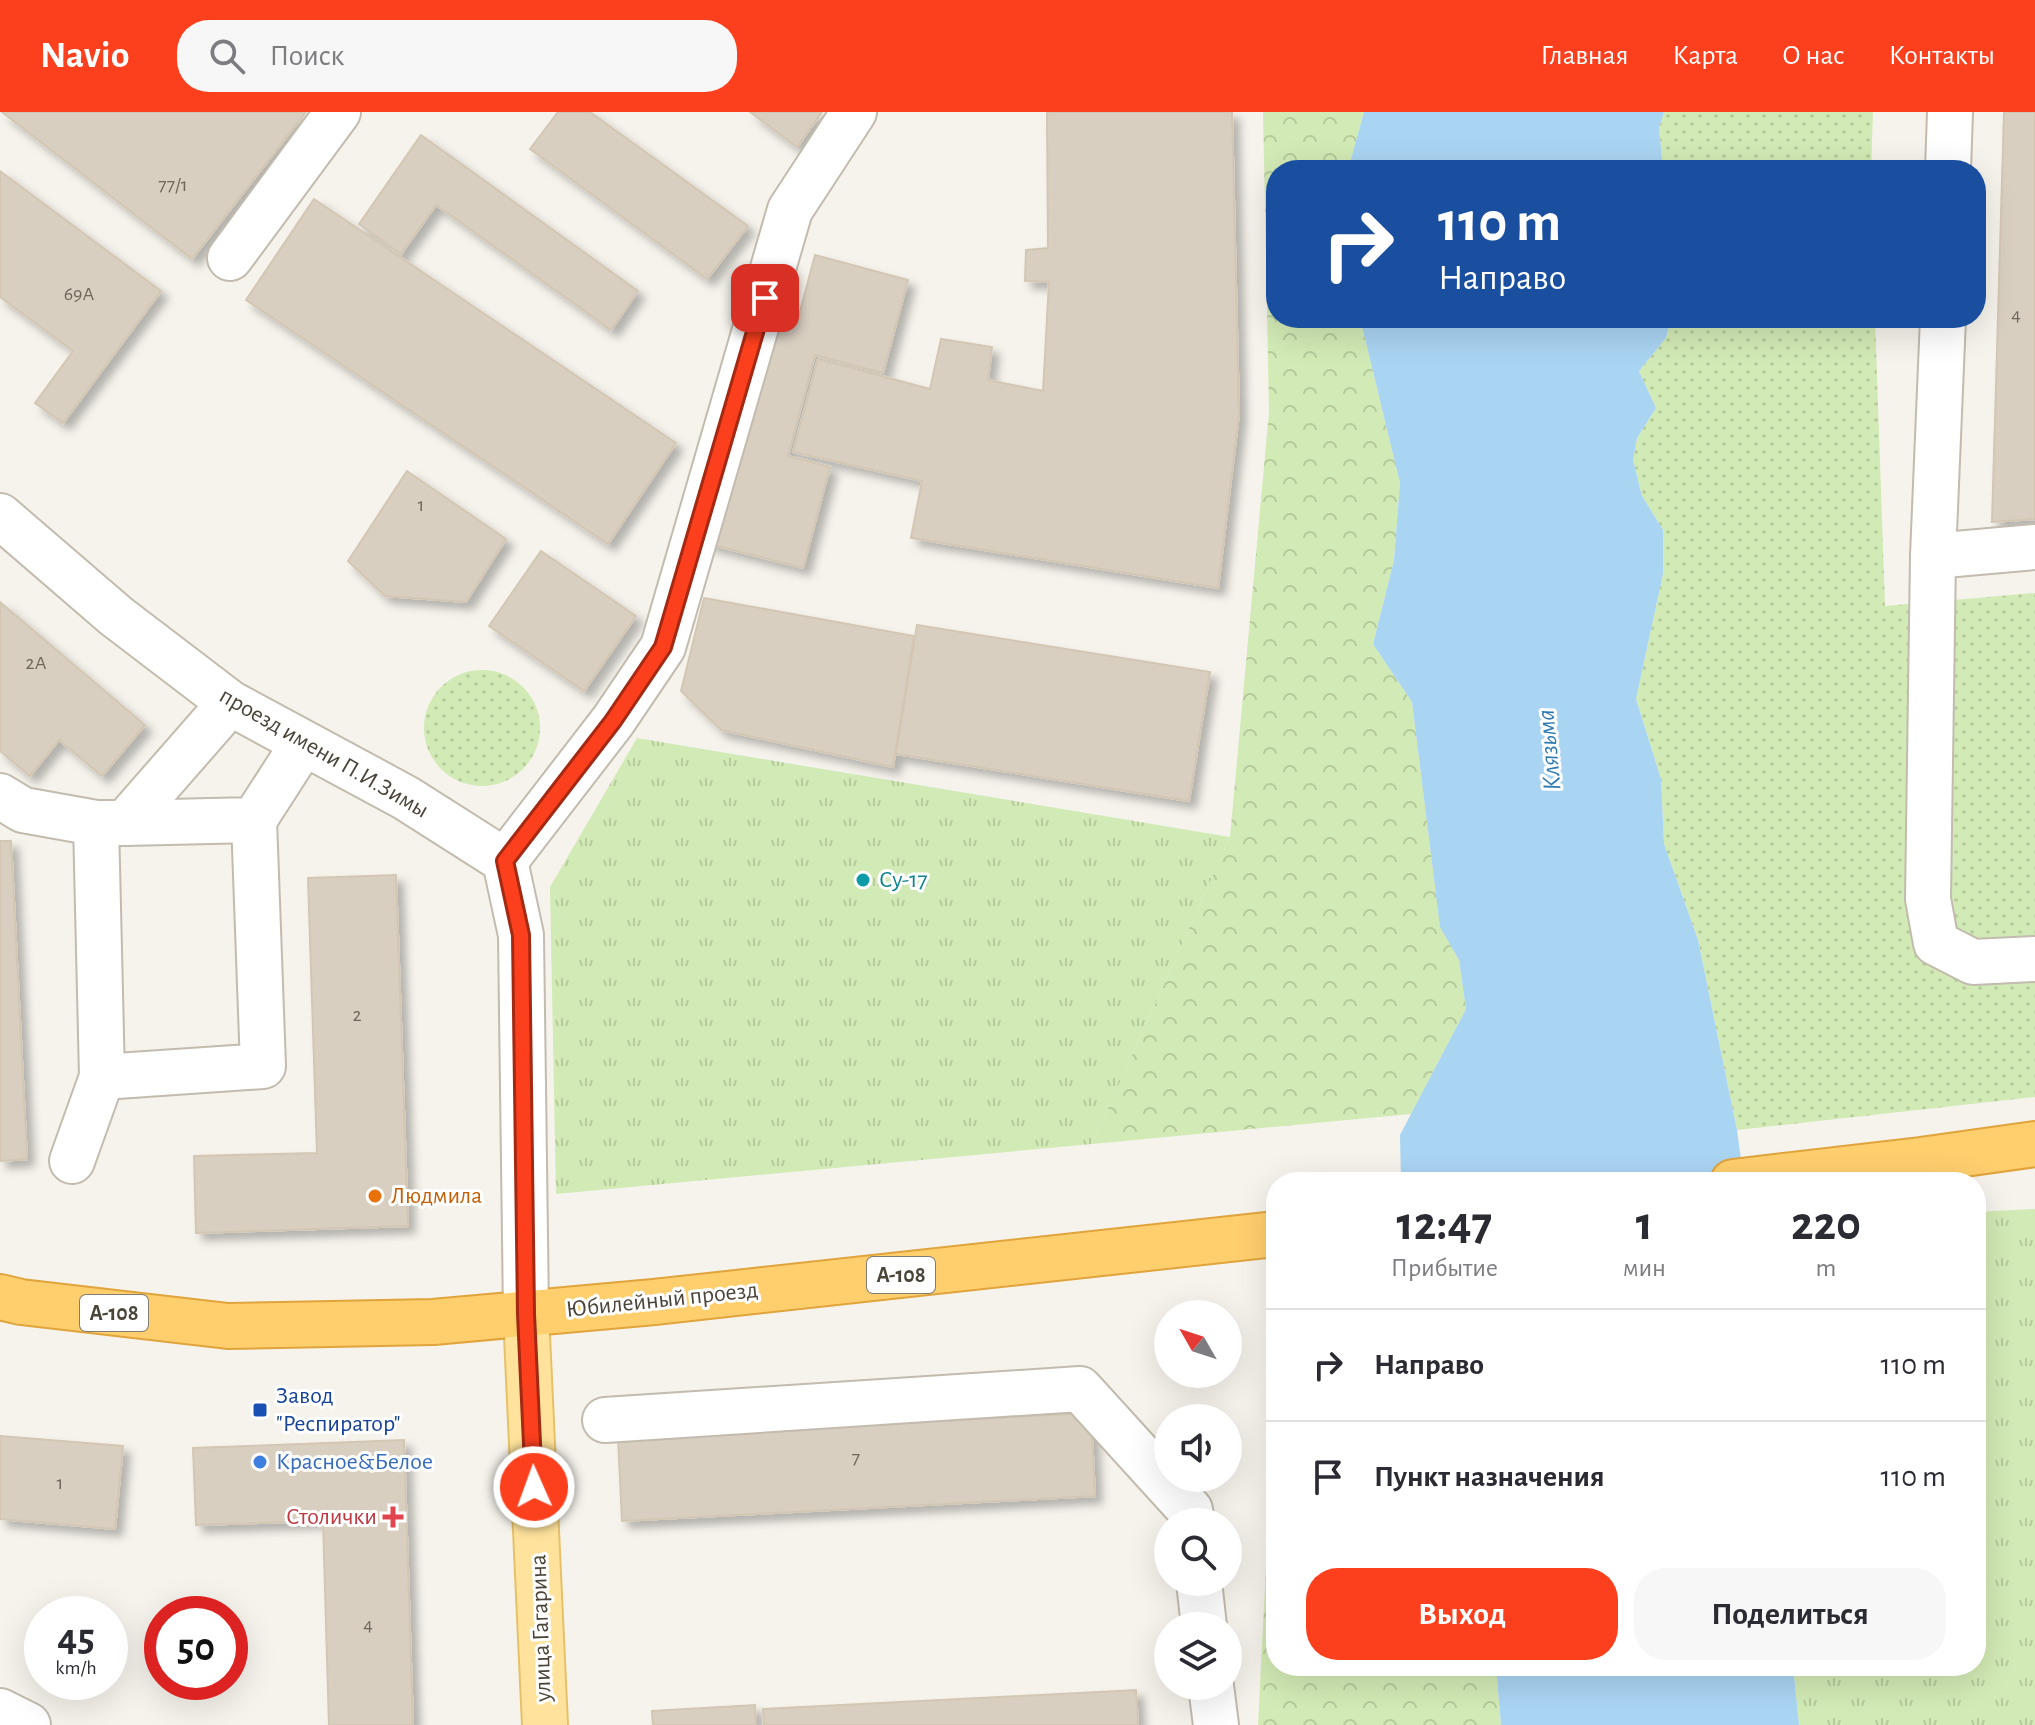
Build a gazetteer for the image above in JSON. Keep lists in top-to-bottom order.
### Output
{
  "streets": {
    "highway": ["А-108", "Юбилейный проезд"],
    "main road": ["улица Гагарина"],
    "street": ["проезд имени П.И.Зимы"]
  },
  "crossings": [
    ["проезд имени П.И.Зимы", "улица Гагарина"],
    ["Юбилейный проезд", "улица Гагарина"]
  ],
  "water": ["Клязьма"],
  "places": {
    "other": ["Су-17", "Людмила", "Красное&Белое"],
    "transit": ["Завод \"Респиратор\""],
    "health": ["Столички"]
  },
  "house_numbers": [
    "77/1",
    "69А",
    "4",
    "1",
    "2А",
    "2",
    "7",
    "1",
    "4"
  ],
  "north": "top left",
  "page": {
    "header": "Navio",
    "search": "Поиск",
    "nav": [
      "Главная",
      "Карта",
      "О нас",
      "Контакты"
    ],
    "turn": ["110 m", "Направо"],
    "eta": [
      "12:47",
      "Прибытие",
      "1",
      "мин",
      "220",
      "m"
    ],
    "list": [
      {
        "name": "Направо",
        "value": "110 m"
      },
      {
        "name": "Пункт назначения",
        "value": "110 m"
      }
    ],
    "buttons": ["Выход", "Поделиться"],
    "speed": "45 km/h",
    "limit": "50"
  }
}
